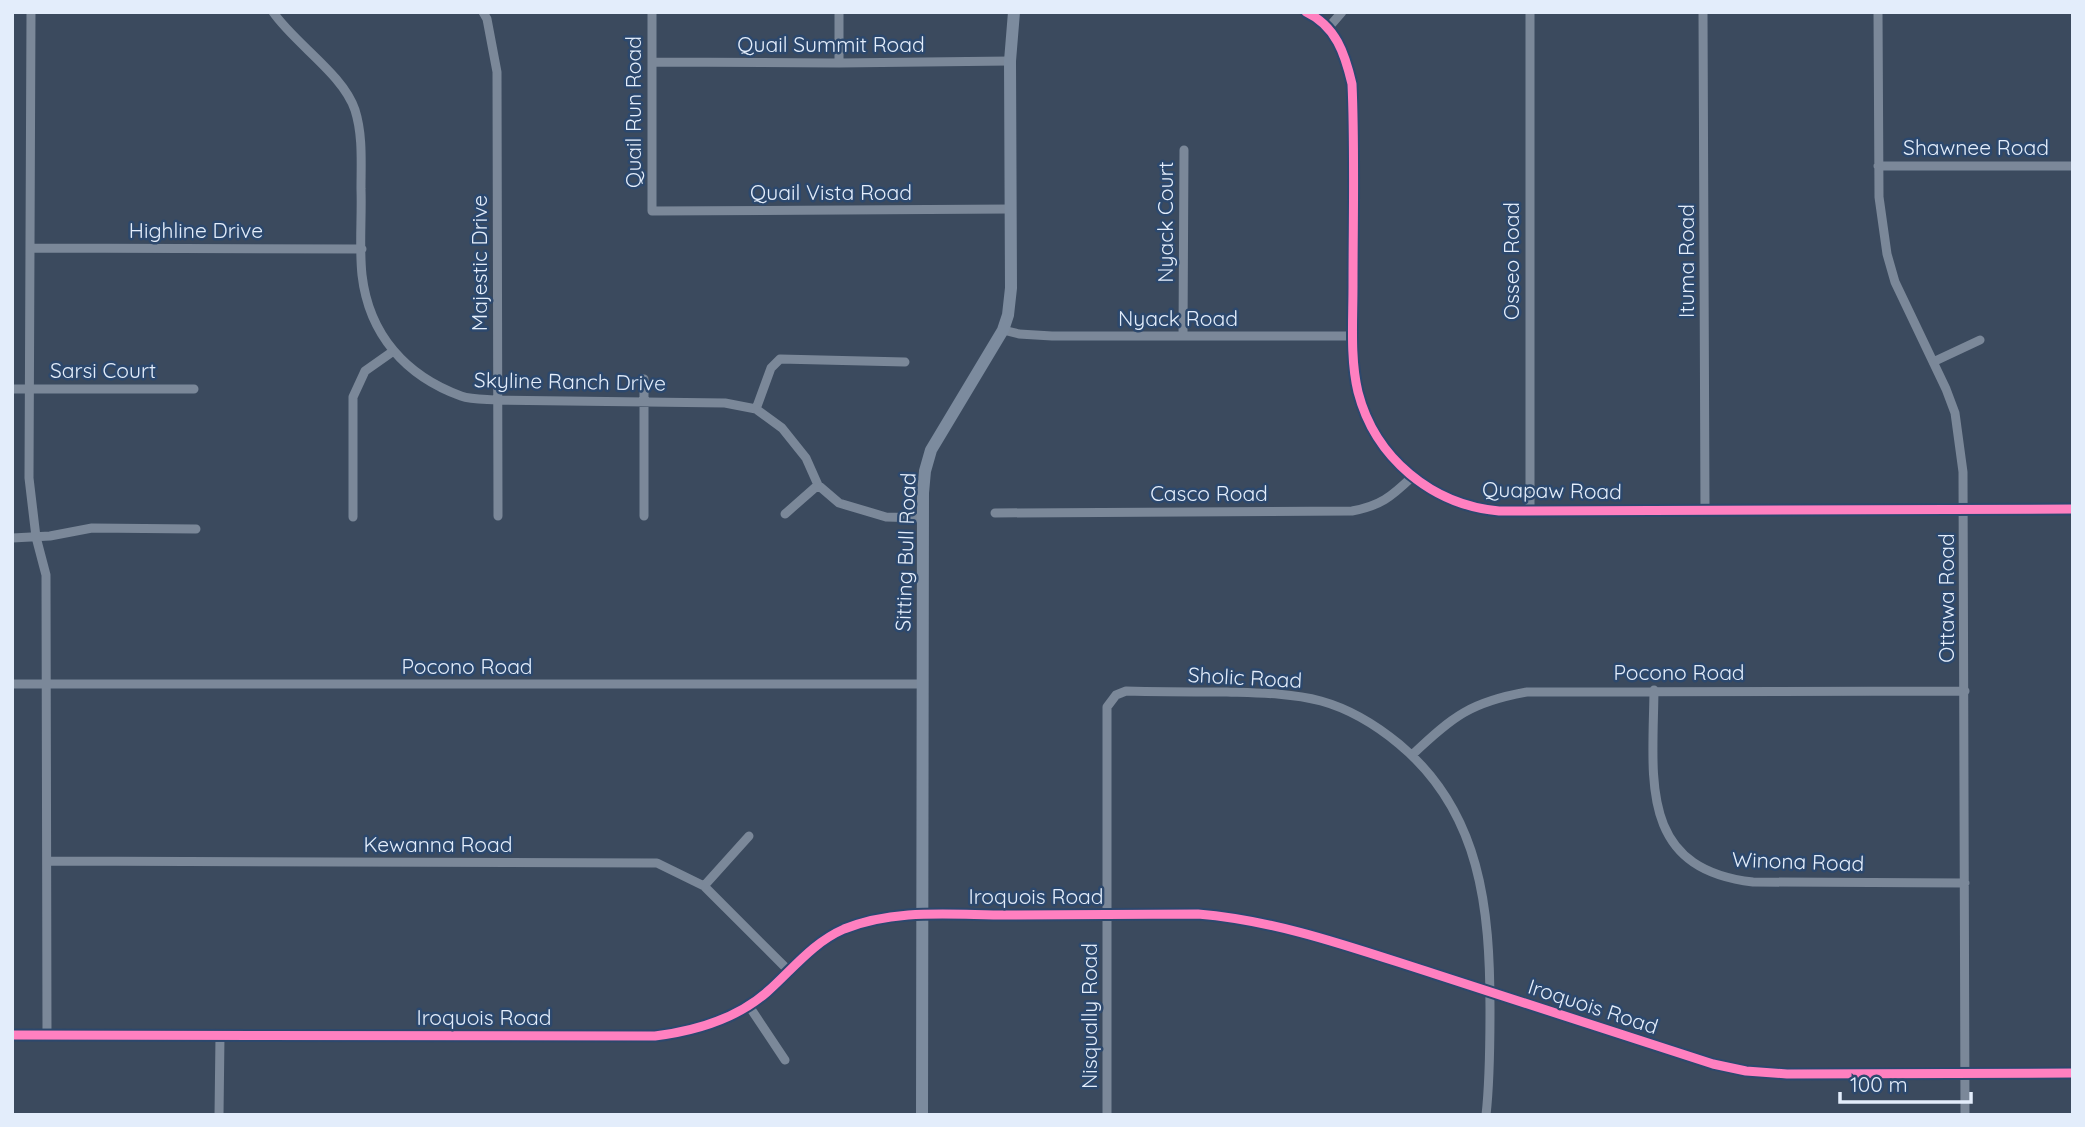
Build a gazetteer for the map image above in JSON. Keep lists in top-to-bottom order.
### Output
{
  "streets": {
    "street": [
      "Quail Summit Road",
      "Quail Run Road",
      "Shawnee Road",
      "Quail Vista Road",
      "Nyack Court",
      "Highline Drive",
      "Osseo Road",
      "Ituma Road",
      "Majestic Drive",
      "Nyack Road",
      "Sarsi Court",
      "Skyline Ranch Drive",
      "Quapaw Road",
      "Casco Road",
      "Sitting Bull Road",
      "Ottawa Road",
      "Pocono Road",
      "Sholic Road",
      "Kewanna Road",
      "Winona Road",
      "Iroquois Road",
      "Nisqually Road"
    ]
  },
  "crossings": [
    ["Quail Summit Road", "Quail Run Road"],
    ["Quail Summit Road", "Sitting Bull Road"],
    ["Quail Run Road", "Quail Vista Road"],
    ["Shawnee Road", "Ottawa Road"],
    ["Quail Vista Road", "Sitting Bull Road"],
    ["Nyack Court", "Nyack Road"],
    ["Highline Drive", "Skyline Ranch Drive"],
    ["Osseo Road", "Quapaw Road"],
    ["Ituma Road", "Quapaw Road"],
    ["Majestic Drive", "Skyline Ranch Drive"],
    ["Nyack Road", "Quapaw Road"],
    ["Nyack Road", "Sitting Bull Road"],
    ["Skyline Ranch Drive", "Sitting Bull Road"],
    ["Quapaw Road", "Casco Road"],
    ["Quapaw Road", "Ottawa Road"],
    ["Sitting Bull Road", "Pocono Road"],
    ["Sitting Bull Road", "Iroquois Road"],
    ["Ottawa Road", "Pocono Road"],
    ["Ottawa Road", "Winona Road"],
    ["Ottawa Road", "Iroquois Road"],
    ["Pocono Road", "Sholic Road"],
    ["Pocono Road", "Winona Road"],
    ["Sholic Road", "Iroquois Road"],
    ["Sholic Road", "Nisqually Road"],
    ["Kewanna Road", "Iroquois Road"],
    ["Iroquois Road", "Nisqually Road"]
  ],
  "scale_bar": "100 m"
}
